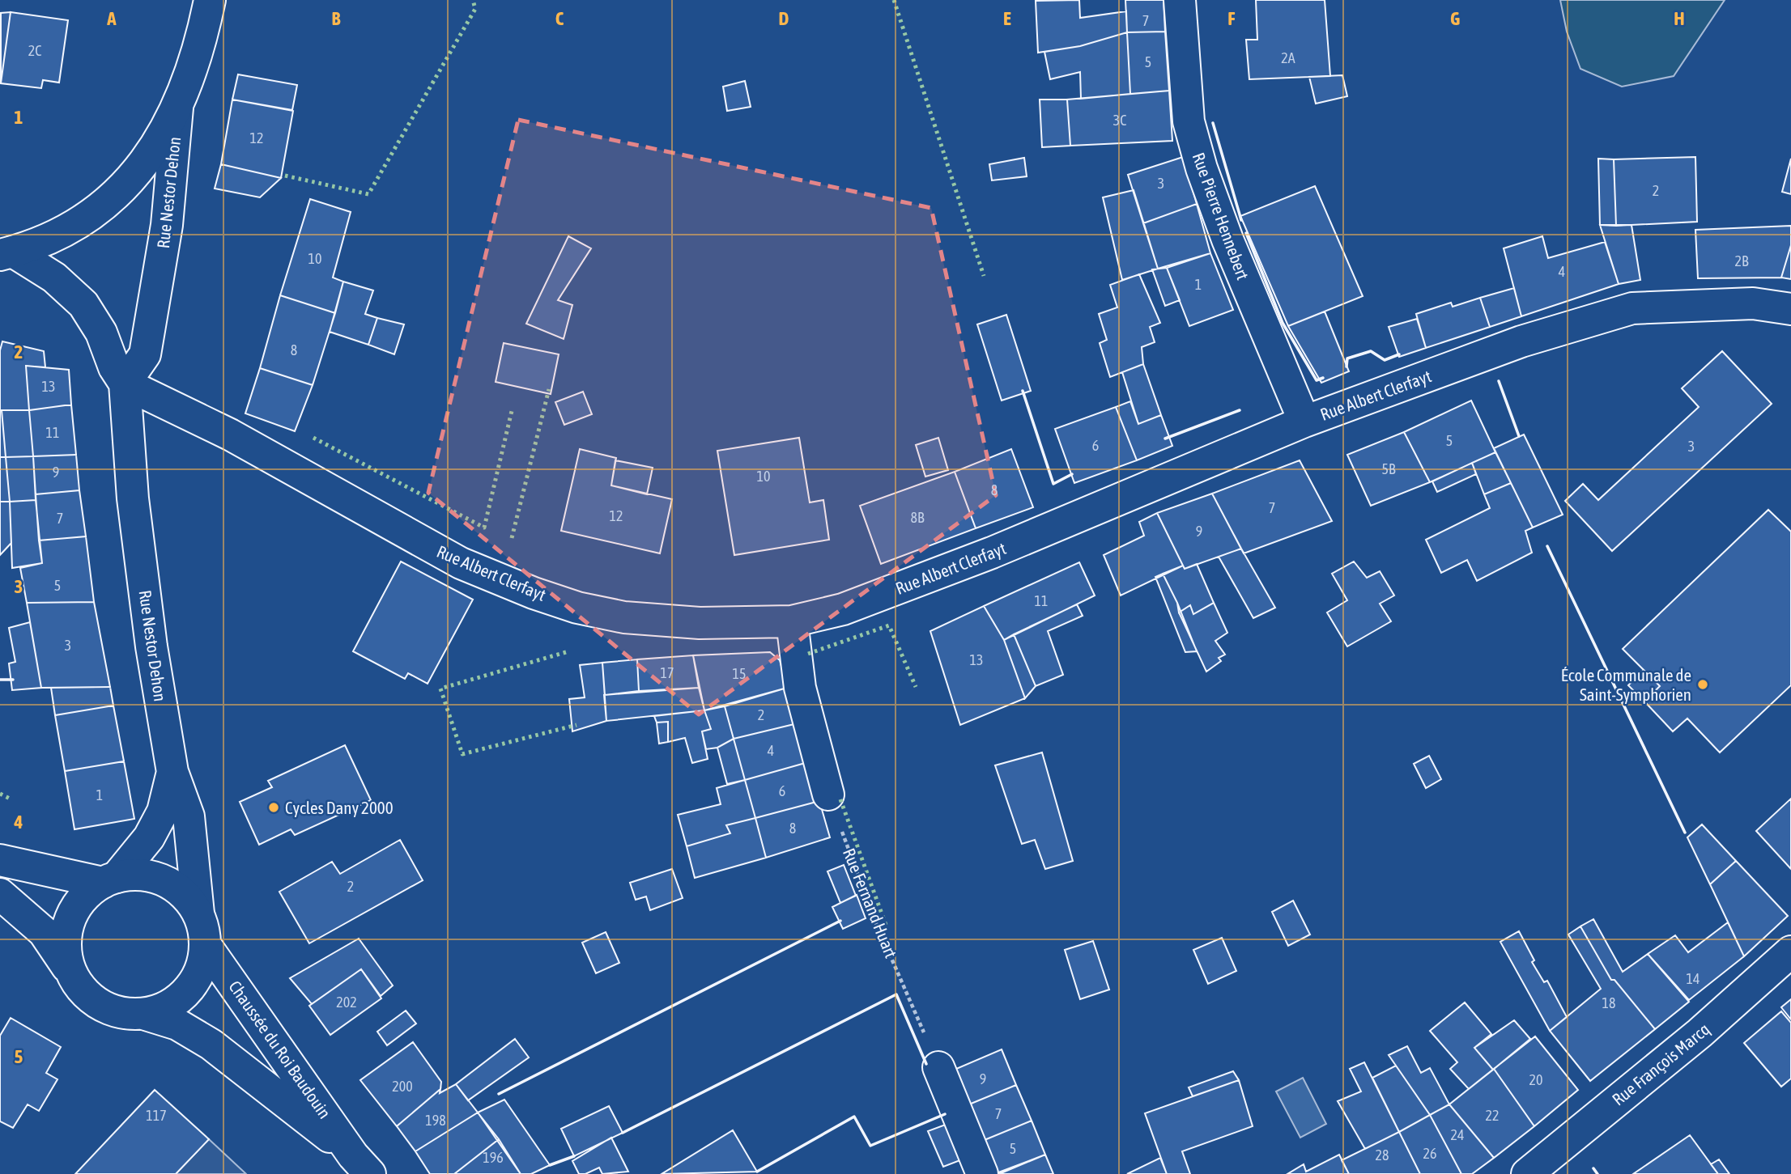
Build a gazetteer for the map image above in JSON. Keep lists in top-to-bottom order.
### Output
{
  "streets": {
    "street": [
      "Rue Nestor Dehon",
      "Rue Pierre Hennebert",
      "Rue Albert Clerfayt",
      "Chaussée du Roi Baudouin",
      "Rue François Marcq"
    ],
    "path": ["Rue Fernand Huart"]
  },
  "crossings": [
    ["Rue Nestor Dehon", "Rue Albert Clerfayt"],
    ["Rue Nestor Dehon", "Chaussée du Roi Baudouin"],
    ["Rue Pierre Hennebert", "Rue Albert Clerfayt"]
  ],
  "places": ["École Communale de Saint-Symphorien", "Cycles Dany 2000"],
  "house_numbers": [
    "7",
    "2C",
    "2A",
    "5",
    "3C",
    "12",
    "3",
    "2",
    "10",
    "2B",
    "4",
    "1",
    "8",
    "13",
    "11",
    "5",
    "6",
    "3",
    "5B",
    "9",
    "10",
    "8",
    "7",
    "12",
    "8B",
    "7",
    "9",
    "5",
    "11",
    "3",
    "13",
    "17",
    "15",
    "2",
    "4",
    "6",
    "1",
    "8",
    "2",
    "14",
    "202",
    "18",
    "9",
    "20",
    "200",
    "7",
    "117",
    "22",
    "198",
    "24",
    "5",
    "26",
    "28",
    "196"
  ],
  "grid": {
    "columns": [
      "A",
      "B",
      "C",
      "D",
      "E",
      "F",
      "G",
      "H"
    ],
    "rows": [
      "1",
      "2",
      "3",
      "4",
      "5"
    ]
  }
}
